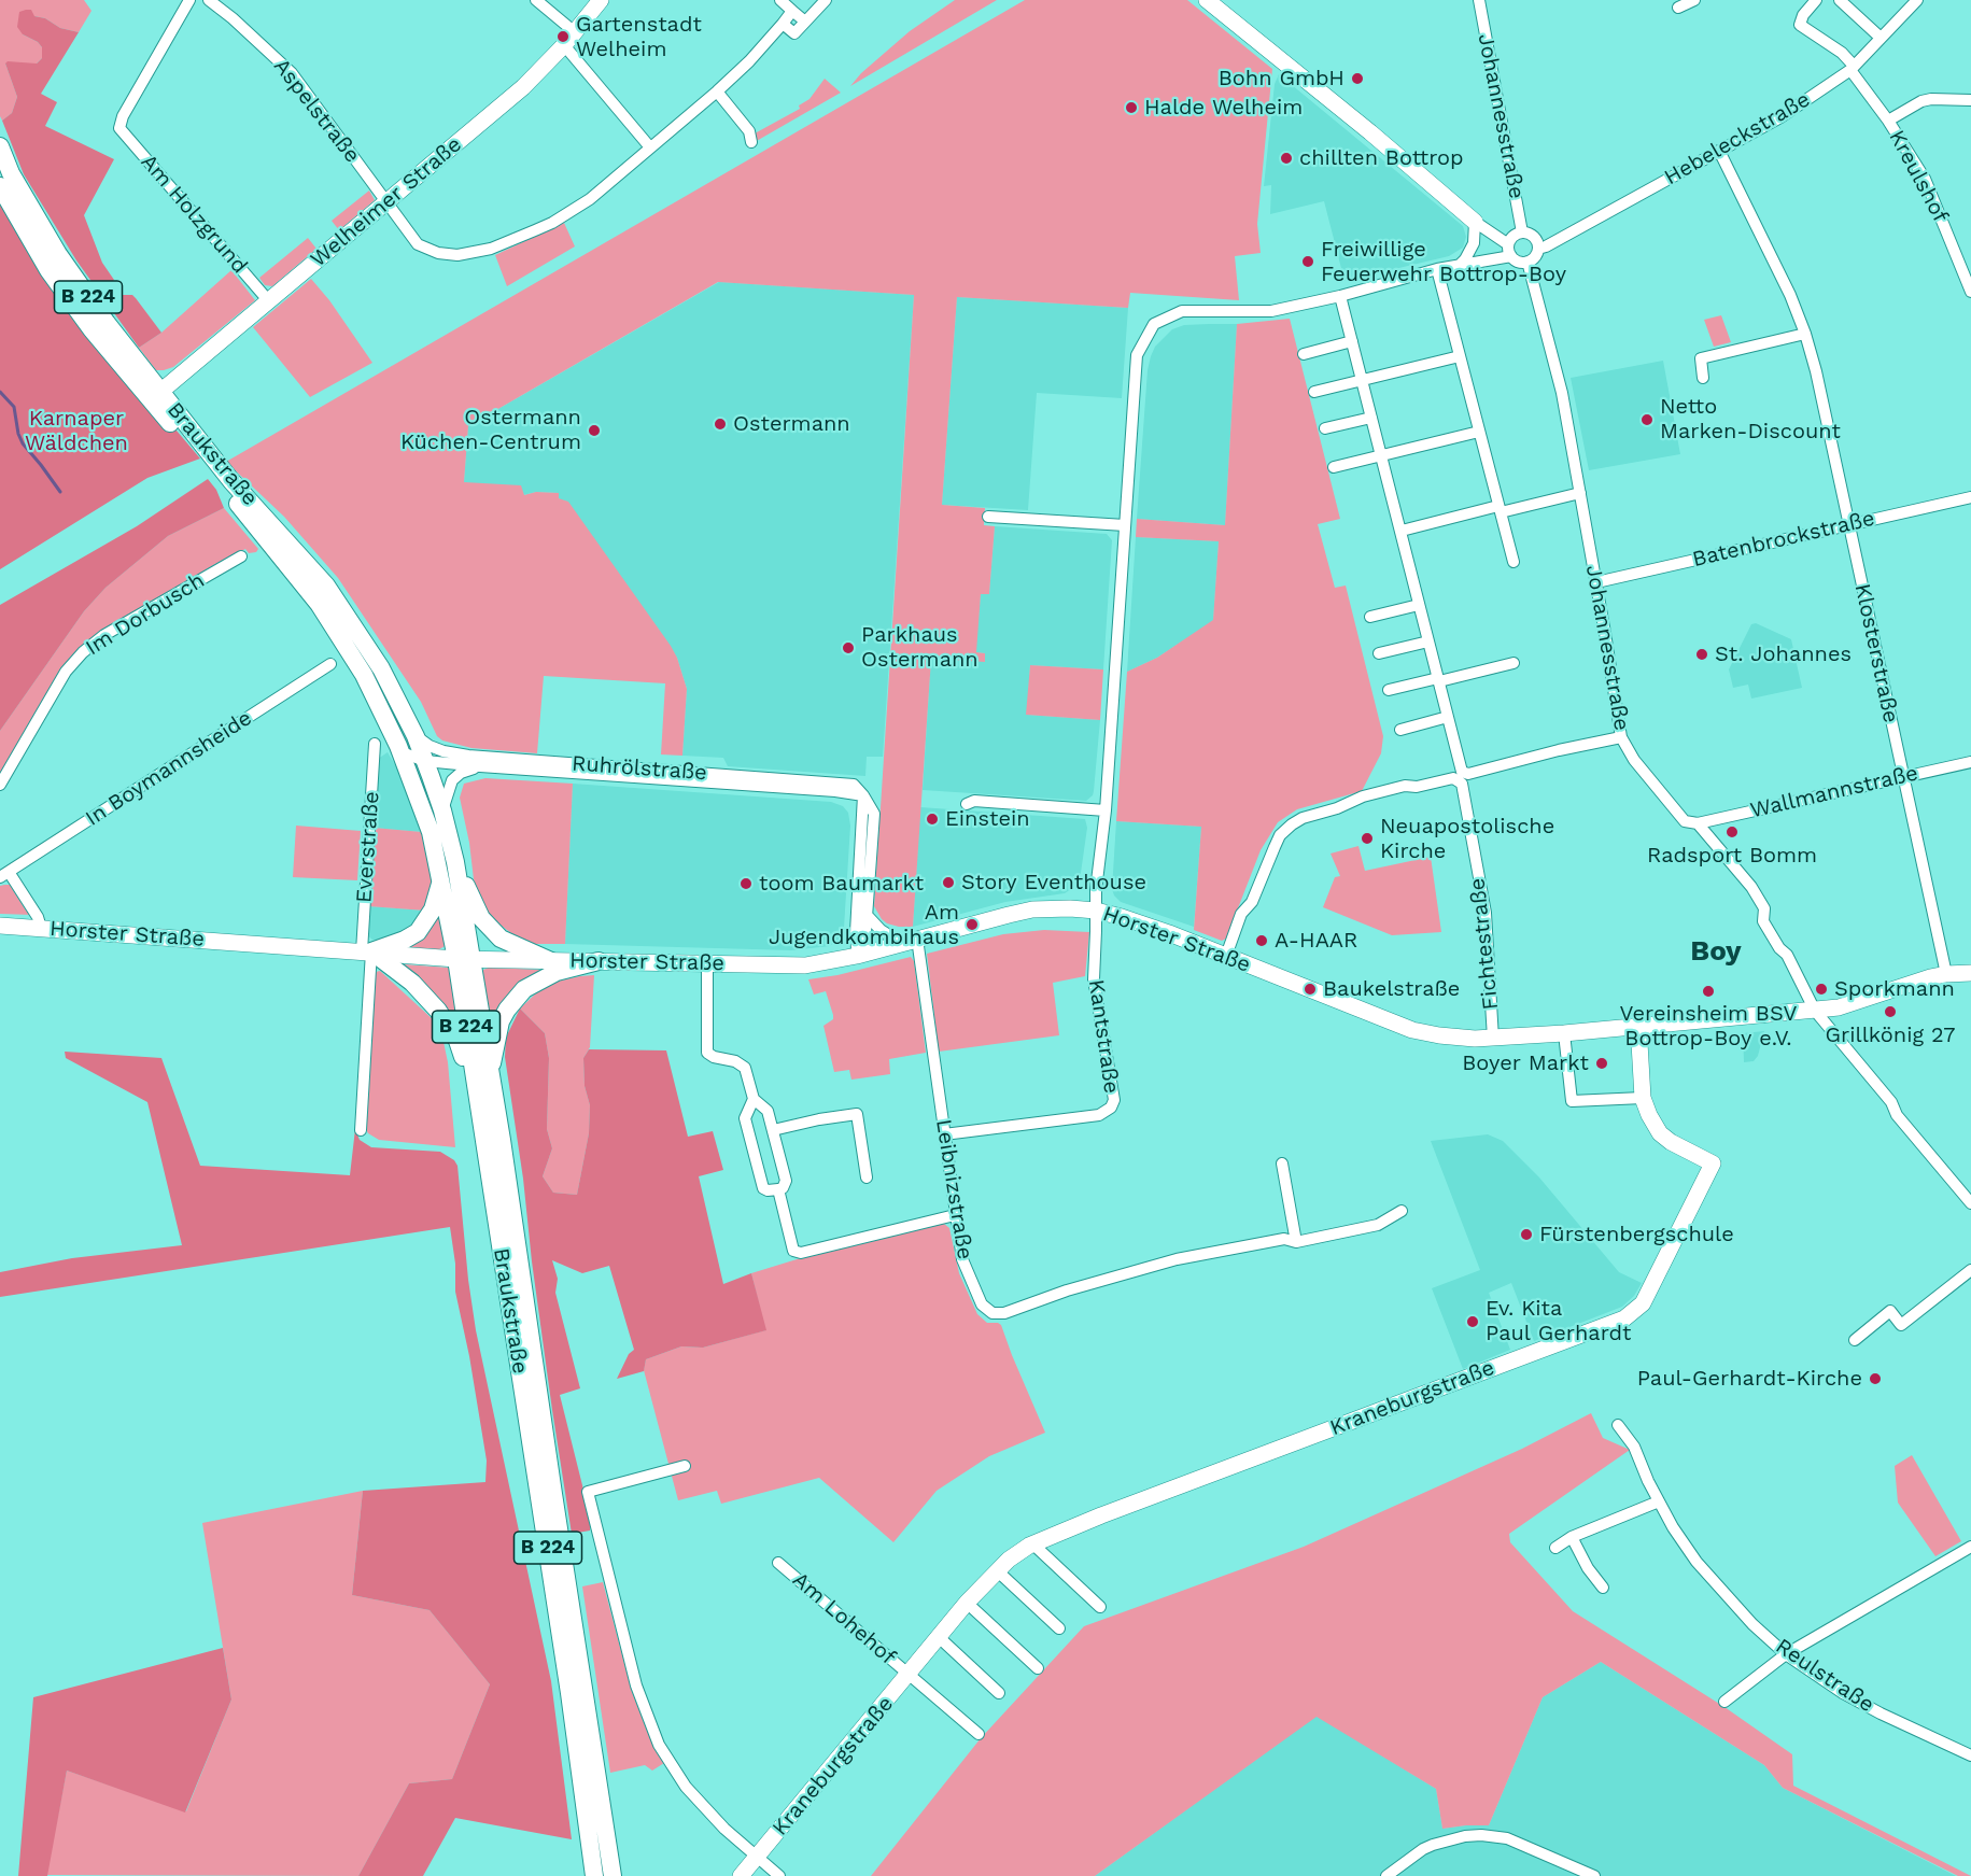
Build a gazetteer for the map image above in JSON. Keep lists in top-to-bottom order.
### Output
{
  "streets": {
    "main road": ["B 224", "Braukstraße"],
    "street": [
      "Aspelstraße",
      "Johannesstraße",
      "Hebeleckstraße",
      "Kreulshof",
      "Welheimer Straße",
      "Am Holzgrund",
      "Batenbrockstraße",
      "Im Dorbusch",
      "Klosterstraße",
      "In Boymannsheide",
      "Ruhrölstraße",
      "Wallmannstraße",
      "Everstraße",
      "Horster Straße",
      "Fichtestraße",
      "Kantstraße",
      "Leibnizstraße",
      "Kraneburgstraße",
      "Am Lohehof",
      "Reulstraße"
    ]
  },
  "crossings": [
    ["Aspelstraße", "Welheimer Straße"],
    ["Johannesstraße", "Hebeleckstraße"],
    ["Johannesstraße", "Batenbrockstraße"],
    ["Johannesstraße", "Wallmannstraße"],
    ["Johannesstraße", "Horster Straße"],
    ["Hebeleckstraße", "Kreulshof"],
    ["Hebeleckstraße", "Klosterstraße"],
    ["Welheimer Straße", "Am Holzgrund"],
    ["Welheimer Straße", "Braukstraße"],
    ["Braukstraße", "Ruhrölstraße"],
    ["Braukstraße", "Horster Straße"],
    ["Batenbrockstraße", "Klosterstraße"],
    ["Klosterstraße", "Wallmannstraße"],
    ["Klosterstraße", "Horster Straße"],
    ["In Boymannsheide", "Horster Straße"],
    ["Everstraße", "Horster Straße"],
    ["Horster Straße", "Fichtestraße"],
    ["Horster Straße", "Kantstraße"],
    ["Horster Straße", "Leibnizstraße"],
    ["Kantstraße", "Leibnizstraße"],
    ["Kraneburgstraße", "Am Lohehof"]
  ],
  "districts": ["Boy"],
  "parks": ["Karnaper Wäldchen"],
  "places": [
    "Gartenstadt Welheim",
    "Bohn GmbH",
    "Halde Welheim",
    "chillten Bottrop",
    "Freiwillige Feuerwehr Bottrop-Boy",
    "Netto Marken-Discount",
    "Ostermann",
    "Ostermann Küchen-Centrum",
    "Parkhaus Ostermann",
    "St. Johannes",
    "Einstein",
    "Radsport Bomm",
    "Neuapostolische Kirche",
    "Story Eventhouse",
    "toom Baumarkt",
    "Am Jugendkombihaus",
    "A-HAAR",
    "Baukelstraße",
    "Sporkmann",
    "Vereinsheim BSV Bottrop-Boy e.V.",
    "Grillkönig 27",
    "Boyer Markt",
    "Fürstenbergschule",
    "Ev. Kita Paul Gerhardt",
    "Paul-Gerhardt-Kirche"
  ]
}
